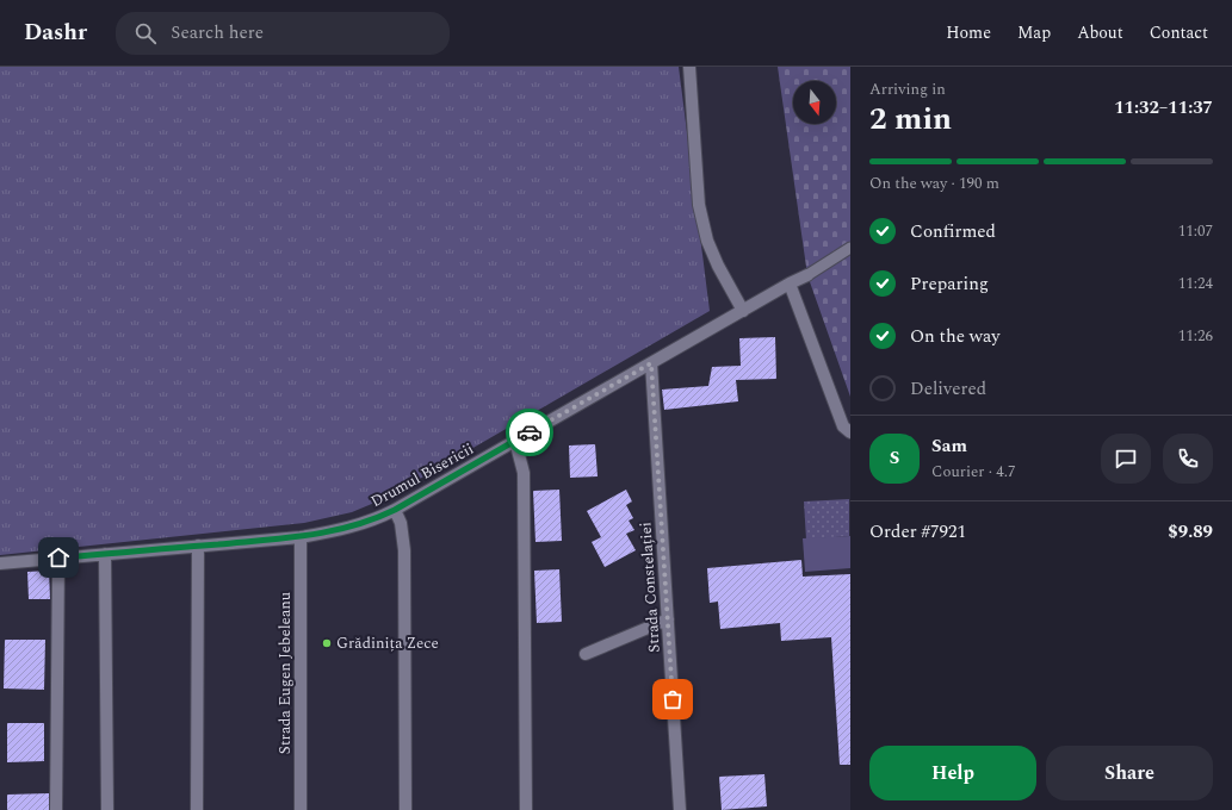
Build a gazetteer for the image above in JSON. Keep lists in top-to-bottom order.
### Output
{
  "streets": {
    "street": ["Drumul Bisericii", "Strada Constelației", "Strada Eugen Jebeleanu"]
  },
  "crossings": [
    ["Drumul Bisericii", "Strada Constelației"],
    ["Drumul Bisericii", "Strada Eugen Jebeleanu"]
  ],
  "places": ["Grădinița Zece"],
  "north": "bottom",
  "page": {
    "header": "Dashr",
    "search": "Search here",
    "nav": [
      "Home",
      "Map",
      "About",
      "Contact"
    ],
    "heading": ["2 min", "Arriving in", "11:32–11:37"],
    "panel": [
      "Sam",
      "Courier · 4.7",
      "Order #7921",
      "$9.89"
    ],
    "bar": "On the way · 190 m",
    "list": [
      ["Confirmed", "11:07"],
      ["Preparing", "11:24"],
      ["On the way", "11:26"],
      "Delivered"
    ],
    "round": "S",
    "buttons": ["Help", "Share"]
  }
}
